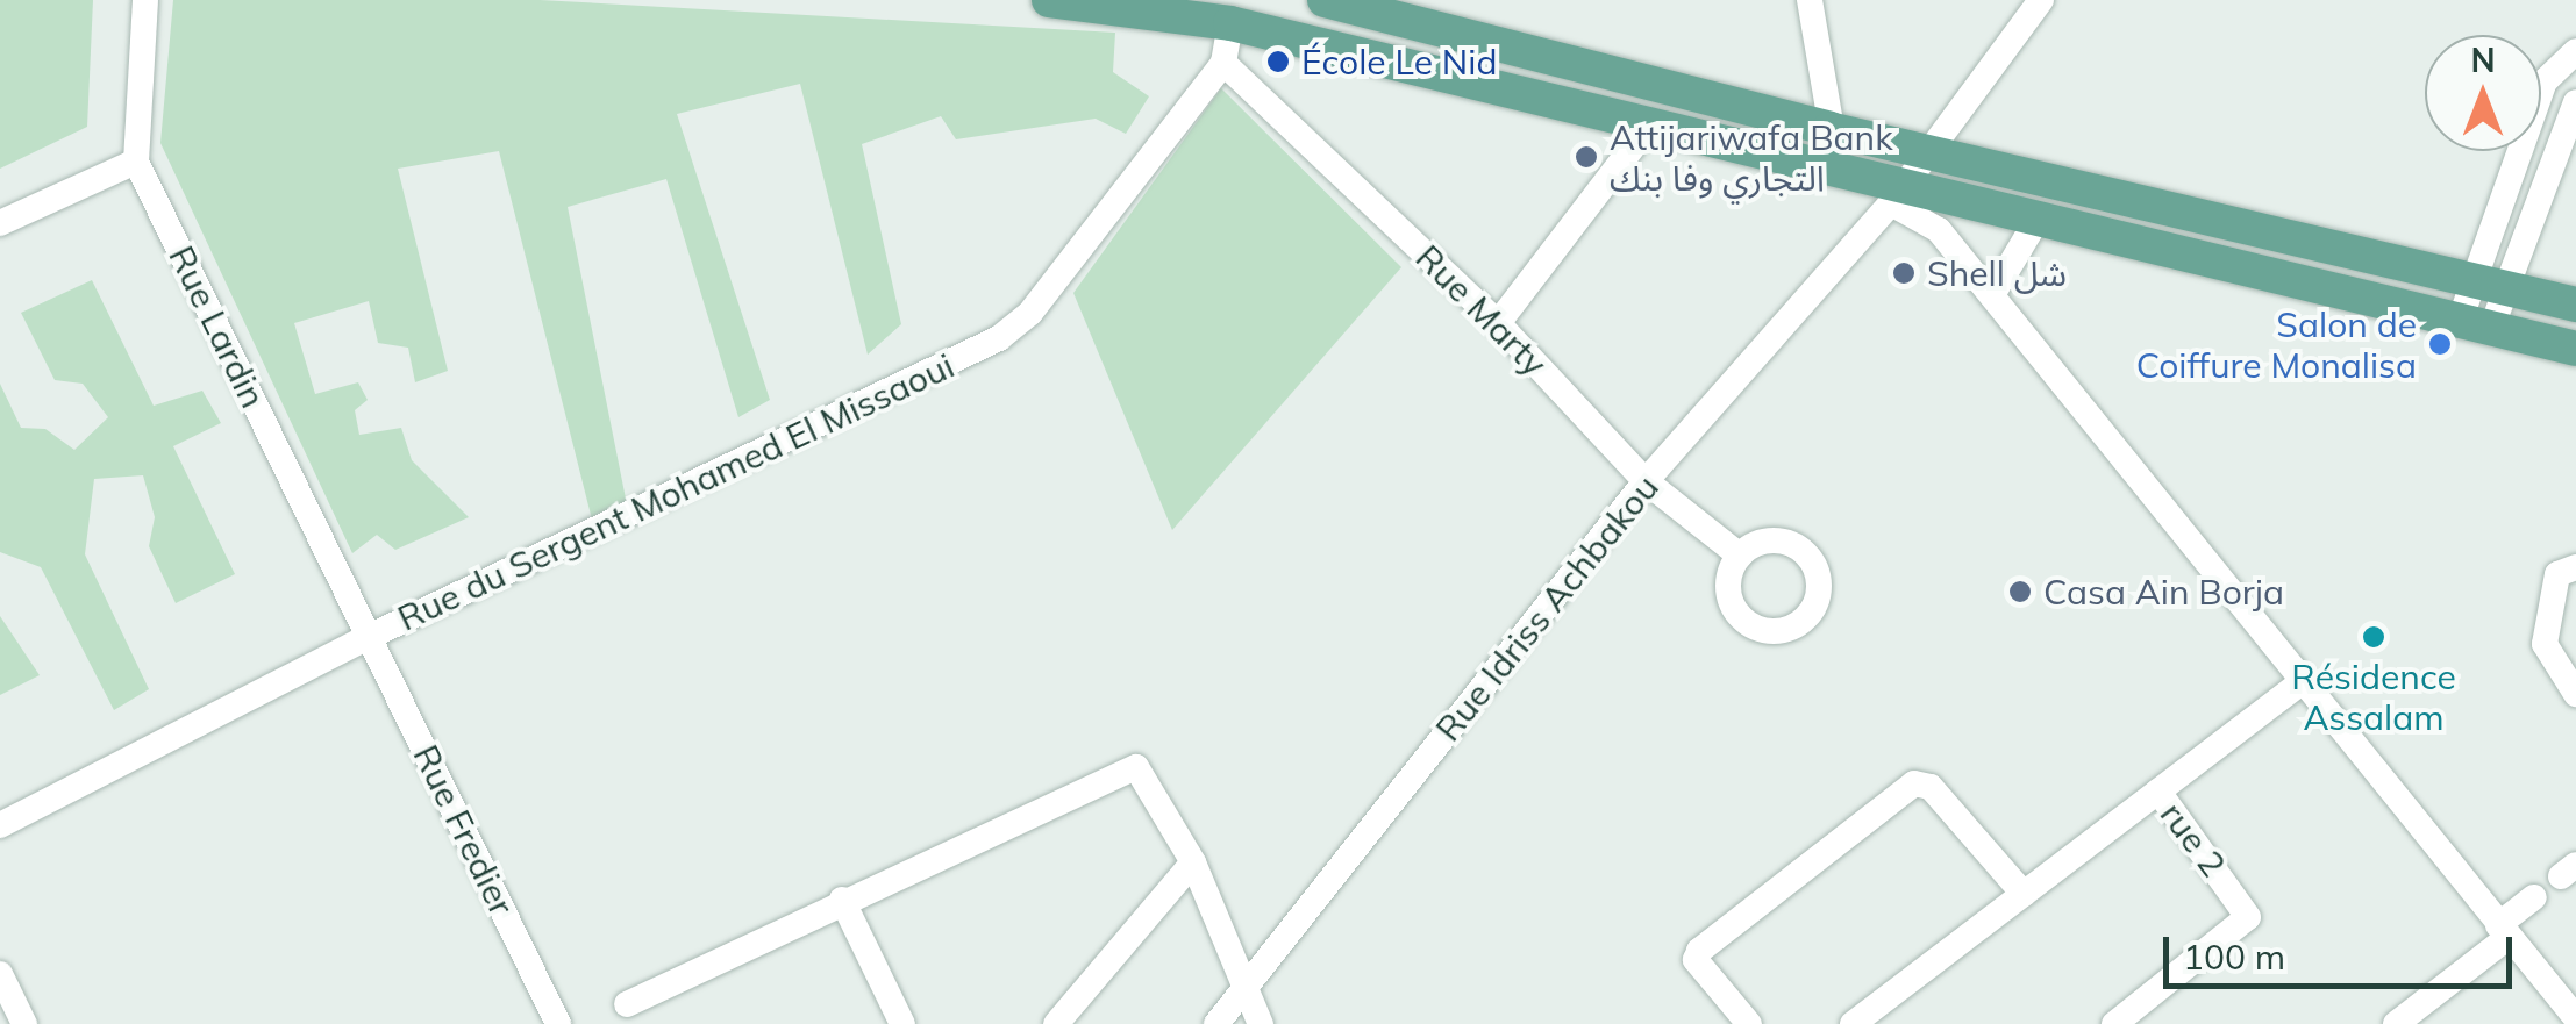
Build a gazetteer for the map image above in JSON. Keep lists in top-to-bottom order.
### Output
{
  "streets": {
    "street": [
      "Rue Marty",
      "Rue Lardin",
      "Rue du Sergent Mohamed El Missaoui",
      "Rue Idriss Achbakou",
      "Rue Fredier",
      "rue 2"
    ]
  },
  "crossings": [
    ["Rue Marty", "Rue du Sergent Mohamed El Missaoui"],
    ["Rue Marty", "Rue Idriss Achbakou"],
    ["Rue Lardin", "Rue du Sergent Mohamed El Missaoui"],
    ["Rue Lardin", "Rue Fredier"],
    ["Rue du Sergent Mohamed El Missaoui", "Rue Fredier"]
  ],
  "places": [
    "École Le Nid",
    "Attijariwafa Bank التجاري وفا بنك",
    "Shell شل",
    "Salon de Coiffure Monalisa",
    "Casa Ain Borja",
    "Résidence Assalam"
  ],
  "scale_bar": "100 m",
  "north": "top"
}
